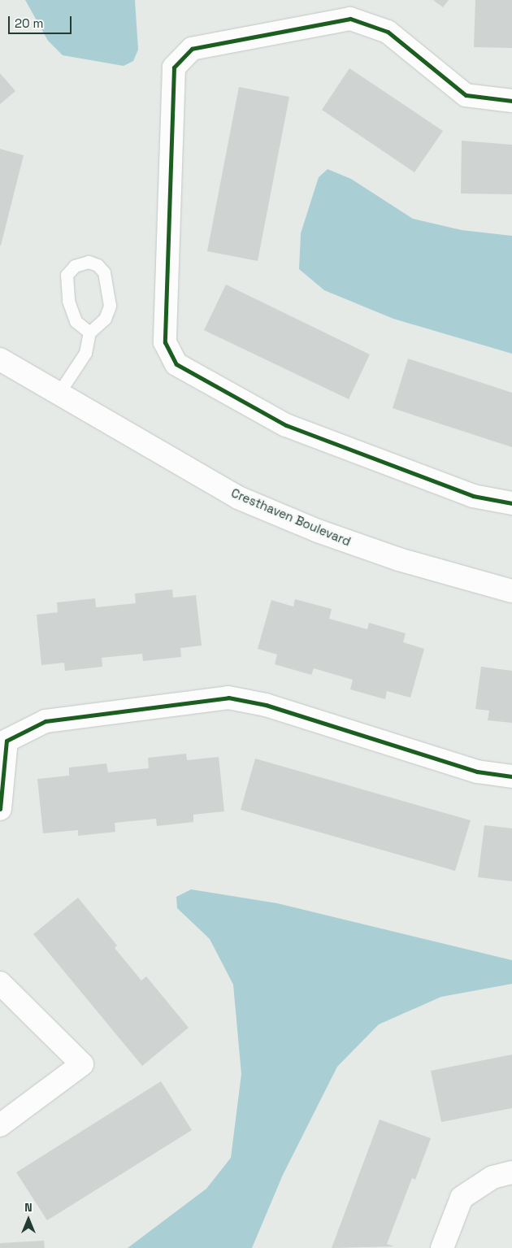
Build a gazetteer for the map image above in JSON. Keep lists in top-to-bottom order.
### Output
{
  "streets": {
    "street": ["Cresthaven Boulevard"]
  },
  "scale_bar": "20 m",
  "north": "top"
}
